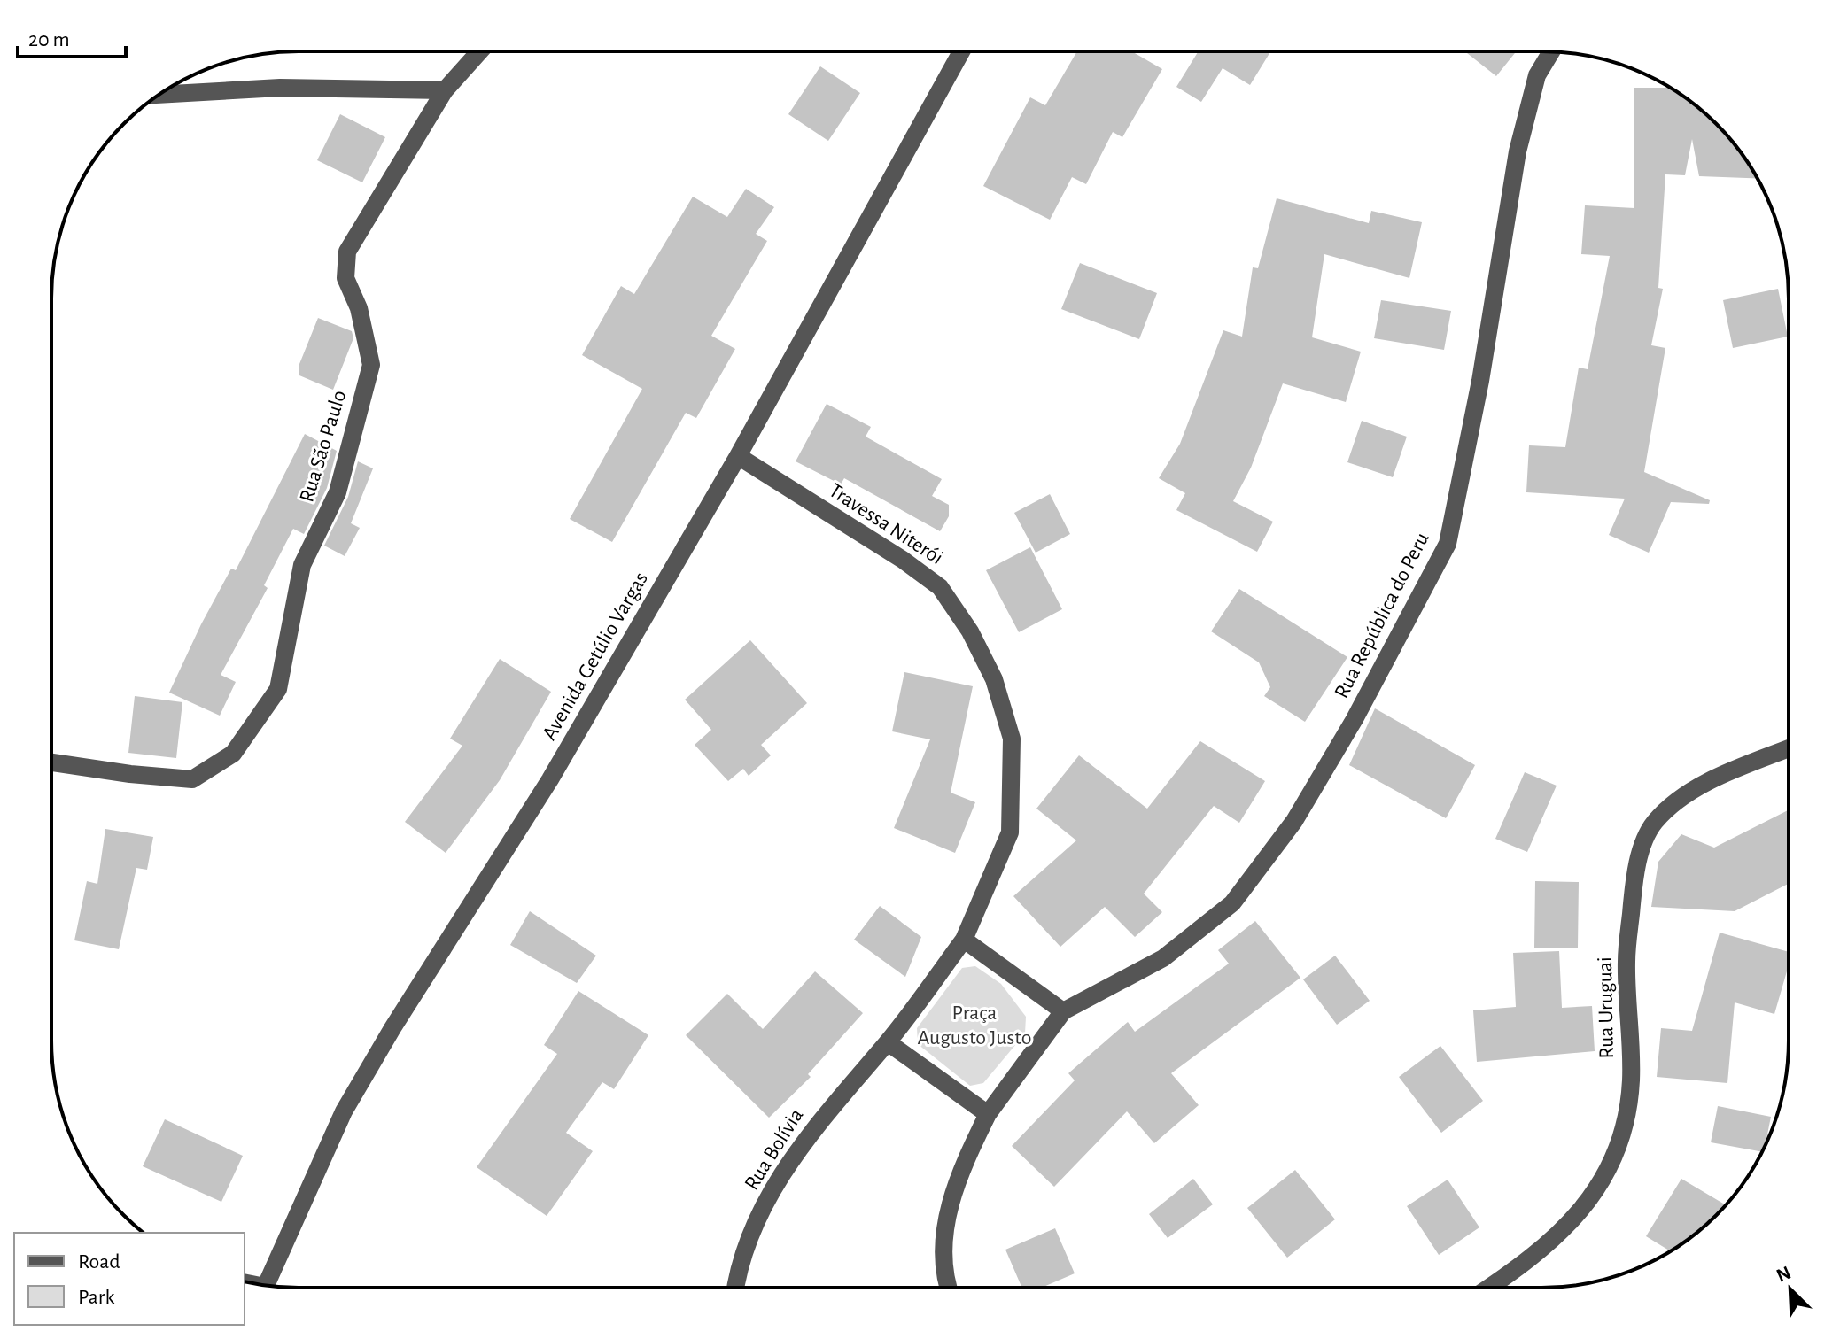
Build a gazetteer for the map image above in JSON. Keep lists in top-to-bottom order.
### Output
{
  "streets": {
    "street": [
      "Rua São Paulo",
      "Travessa Niterói",
      "Rua República do Peru",
      "Avenida Getúlio Vargas",
      "Rua Uruguai",
      "Rua Bolívia"
    ]
  },
  "crossings": [
    ["Travessa Niterói", "Avenida Getúlio Vargas"]
  ],
  "parks": ["Praça Augusto Justo"],
  "legend": ["Road", "Park"],
  "scale_bar": "20 m",
  "north": "top left"
}
